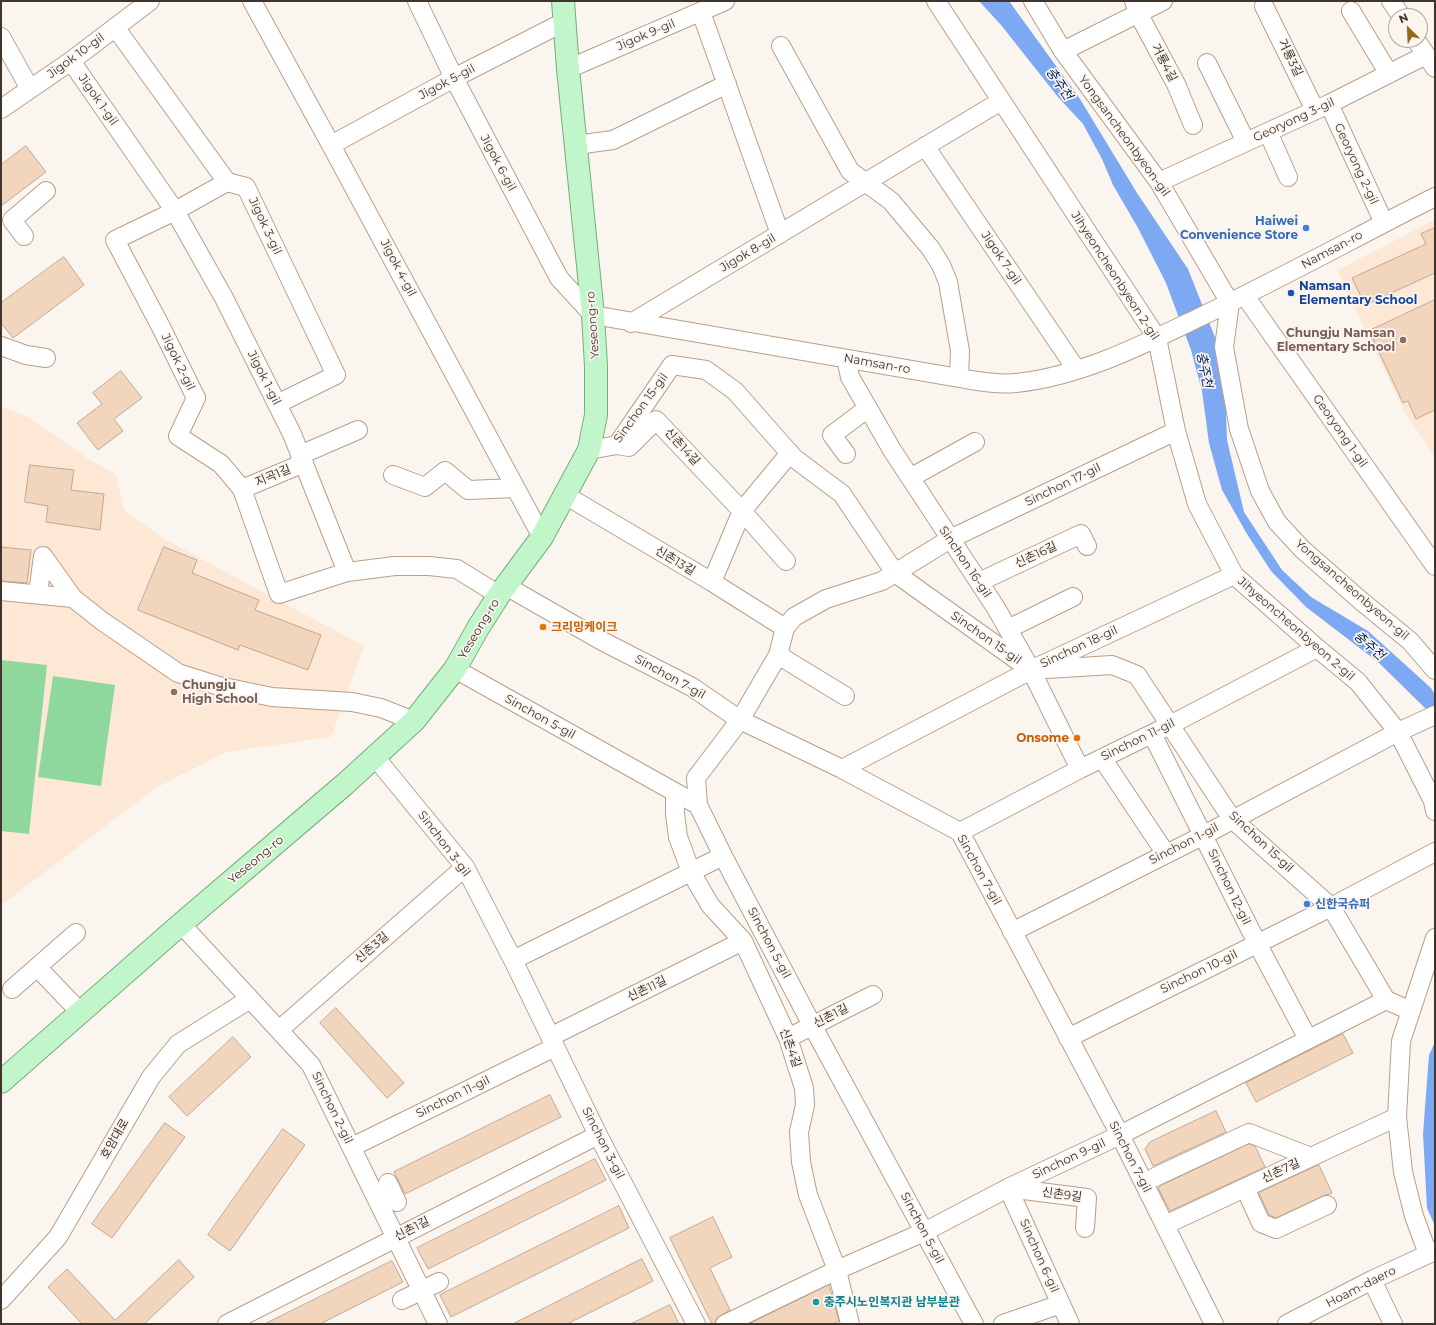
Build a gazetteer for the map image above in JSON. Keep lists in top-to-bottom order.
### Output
{
  "streets": {
    "main road": ["Yeseong-ro"],
    "street": [
      "Jigok 9-gil",
      "Jigok 10-gil",
      "거룡3길",
      "거룡4길",
      "Jigok 5-gil",
      "Jigok 1-gil",
      "Georyong 3-gil",
      "Yongsancheonbyeon-gil",
      "Jigok 6-gil",
      "Georyong 2-gil",
      "Jigok 3-gil",
      "Namsan-ro",
      "Jigok 8-gil",
      "Jigok 7-gil",
      "Jigok 4-gil",
      "Jihyeoncheonbyeon 2-gil",
      "Jigok 2-gil",
      "Sinchon 15-gil",
      "Georyong 1-gil",
      "신촌14길",
      "지곡1길",
      "Sinchon 17-gil",
      "신촌16길",
      "신촌13길",
      "Sinchon 16-gil",
      "Sinchon 18-gil",
      "Sinchon 7-gil",
      "Sinchon 5-gil",
      "Sinchon 11-gil",
      "Sinchon 3-gil",
      "Sinchon 1-gil",
      "Sinchon 12-gil",
      "신촌3길",
      "Sinchon 10-gil",
      "신촌11길",
      "신촌1길",
      "신촌4길",
      "Sinchon 2-gil",
      "호암대로",
      "Sinchon 9-gil",
      "신촌7길",
      "신촌9길",
      "Sinchon 6-gil",
      "Hoam-daero"
    ]
  },
  "crossings": [
    ["Jigok 9-gil", "Yeseong-ro"],
    ["Jigok 10-gil", "Jigok 1-gil"],
    ["거룡3길", "Georyong 3-gil"],
    ["거룡3길", "Georyong 2-gil"],
    ["Jigok 5-gil", "Jigok 6-gil"],
    ["Jigok 5-gil", "Jigok 4-gil"],
    ["Jigok 5-gil", "Yeseong-ro"],
    ["Jigok 1-gil", "Jigok 3-gil"],
    ["Jigok 1-gil", "Jigok 2-gil"],
    ["Jigok 1-gil", "지곡1길"],
    ["Georyong 3-gil", "Yongsancheonbyeon-gil"],
    ["Georyong 3-gil", "Georyong 2-gil"],
    ["Yongsancheonbyeon-gil", "Namsan-ro"],
    ["Yongsancheonbyeon-gil", "Georyong 1-gil"],
    ["Jigok 6-gil", "Namsan-ro"],
    ["Jigok 6-gil", "Yeseong-ro"],
    ["Georyong 2-gil", "Namsan-ro"],
    ["Namsan-ro", "Jigok 8-gil"],
    ["Namsan-ro", "Jigok 7-gil"],
    ["Namsan-ro", "Jihyeoncheonbyeon 2-gil"],
    ["Namsan-ro", "Yeseong-ro"],
    ["Namsan-ro", "Georyong 1-gil"],
    ["Namsan-ro", "Sinchon 16-gil"],
    ["Jigok 8-gil", "Jigok 7-gil"],
    ["Jigok 8-gil", "Jihyeoncheonbyeon 2-gil"],
    ["Jigok 4-gil", "Yeseong-ro"],
    ["Jihyeoncheonbyeon 2-gil", "Sinchon 17-gil"],
    ["Jihyeoncheonbyeon 2-gil", "Sinchon 18-gil"],
    ["Jihyeoncheonbyeon 2-gil", "Sinchon 11-gil"],
    ["Jihyeoncheonbyeon 2-gil", "Sinchon 1-gil"],
    ["Yeseong-ro", "Sinchon 15-gil"],
    ["Yeseong-ro", "신촌13길"],
    ["Yeseong-ro", "Sinchon 7-gil"],
    ["Yeseong-ro", "Sinchon 5-gil"],
    ["Yeseong-ro", "Sinchon 3-gil"],
    ["Yeseong-ro", "Sinchon 2-gil"],
    ["Jigok 2-gil", "지곡1길"],
    ["Sinchon 15-gil", "신촌14길"],
    ["Sinchon 15-gil", "Sinchon 17-gil"],
    ["Sinchon 15-gil", "Sinchon 16-gil"],
    ["Sinchon 15-gil", "Sinchon 18-gil"],
    ["Sinchon 15-gil", "Sinchon 11-gil"],
    ["Sinchon 15-gil", "Sinchon 1-gil"],
    ["Sinchon 15-gil", "Sinchon 10-gil"],
    ["Sinchon 15-gil", "Sinchon 9-gil"],
    ["Sinchon 17-gil", "신촌13길"],
    ["Sinchon 17-gil", "Sinchon 16-gil"],
    ["신촌16길", "Sinchon 16-gil"],
    ["Sinchon 16-gil", "Sinchon 18-gil"],
    ["Sinchon 16-gil", "Sinchon 11-gil"],
    ["Sinchon 18-gil", "Sinchon 7-gil"],
    ["Sinchon 7-gil", "Sinchon 11-gil"],
    ["Sinchon 7-gil", "Sinchon 1-gil"],
    ["Sinchon 7-gil", "Sinchon 10-gil"],
    ["Sinchon 7-gil", "Sinchon 9-gil"],
    ["Sinchon 7-gil", "신촌7길"],
    ["Sinchon 5-gil", "신촌1길"],
    ["Sinchon 5-gil", "신촌4길"],
    ["Sinchon 5-gil", "Sinchon 9-gil"],
    ["Sinchon 11-gil", "Sinchon 3-gil"],
    ["Sinchon 11-gil", "Sinchon 12-gil"],
    ["Sinchon 11-gil", "신촌11길"],
    ["Sinchon 11-gil", "Sinchon 2-gil"],
    ["Sinchon 3-gil", "신촌3길"],
    ["Sinchon 3-gil", "신촌11길"],
    ["Sinchon 3-gil", "신촌1길"],
    ["Sinchon 1-gil", "Sinchon 12-gil"],
    ["Sinchon 12-gil", "Sinchon 10-gil"],
    ["Sinchon 12-gil", "Sinchon 9-gil"],
    ["신촌3길", "Sinchon 2-gil"],
    ["신촌11길", "신촌4길"],
    ["신촌1길", "신촌4길"],
    ["신촌1길", "Sinchon 2-gil"],
    ["신촌4길", "Sinchon 9-gil"],
    ["Sinchon 2-gil", "호암대로"],
    ["Sinchon 9-gil", "신촌9길"],
    ["Sinchon 9-gil", "Sinchon 6-gil"],
    ["신촌9길", "Sinchon 6-gil"]
  ],
  "water": ["충주천"],
  "places": [
    "Haiwei Convenience Store",
    "Namsan Elementary School",
    "Chungju Namsan Elementary School",
    "크리밍케이크",
    "Chungju High School",
    "Onsome",
    "신한국슈퍼",
    "충주시노인복지관 남부분관"
  ],
  "north": "top left"
}
